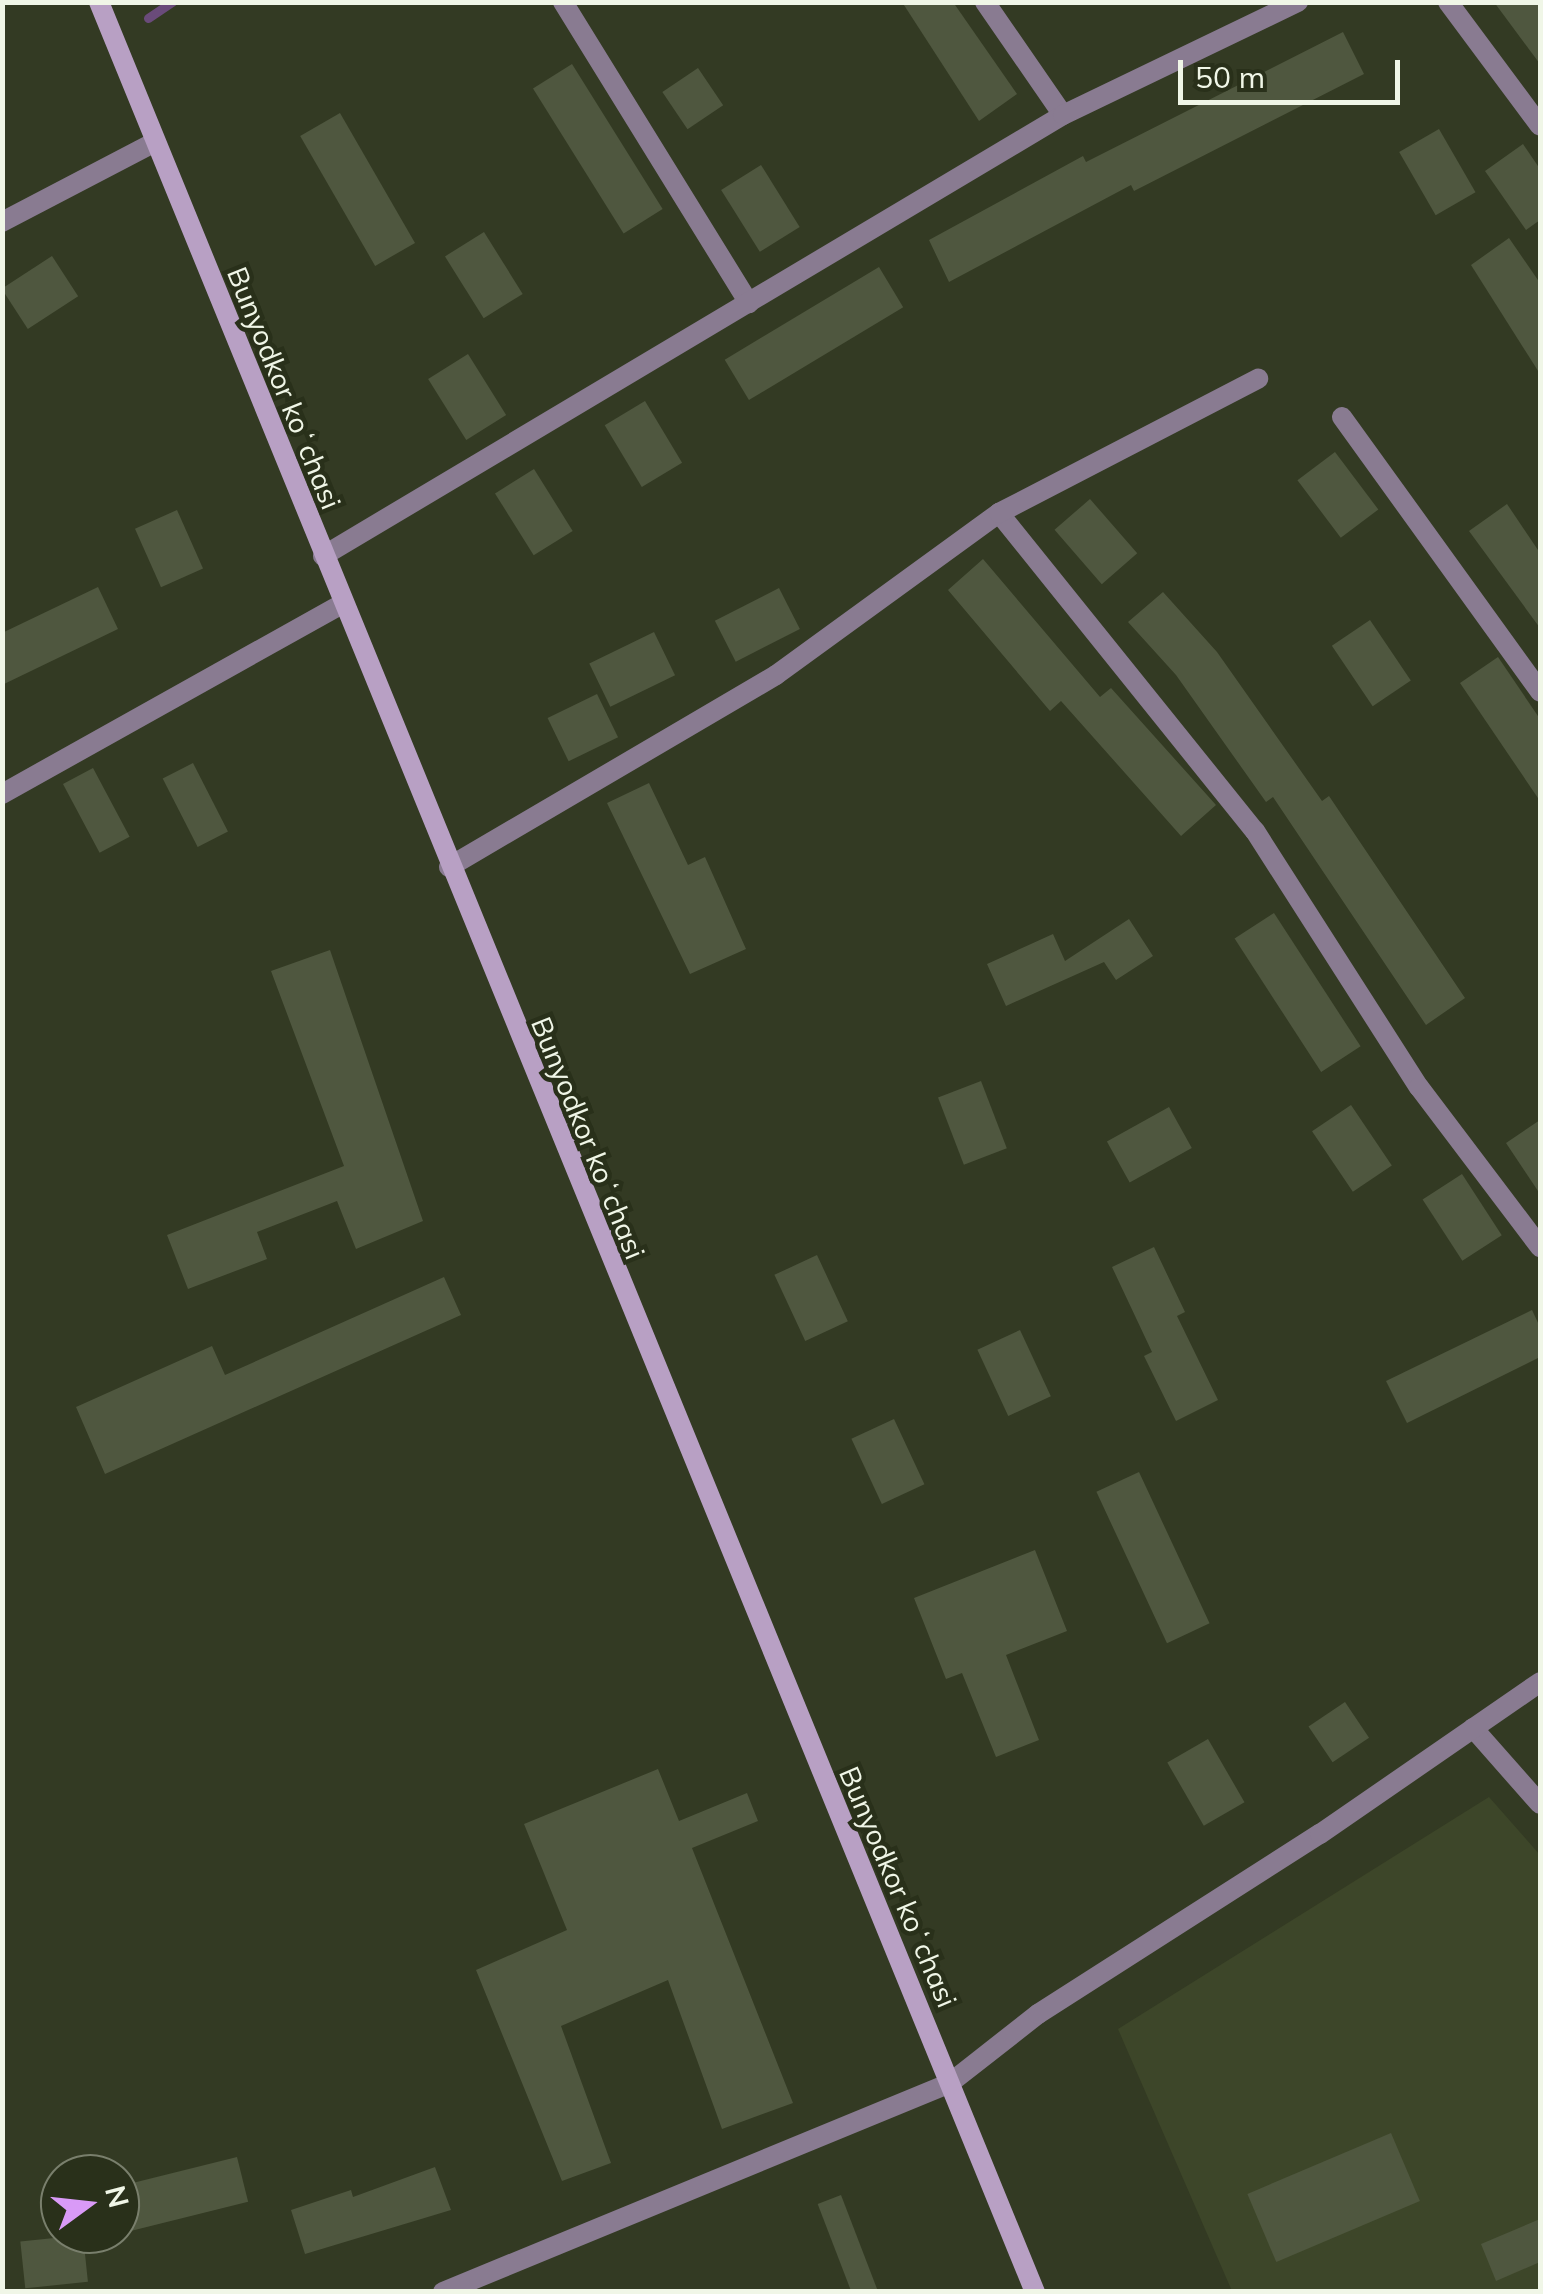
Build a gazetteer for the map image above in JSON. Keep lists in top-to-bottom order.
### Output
{
  "streets": {
    "main road": ["Bunyodkor koʻchasi"]
  },
  "scale_bar": "50 m",
  "north": "right"
}
